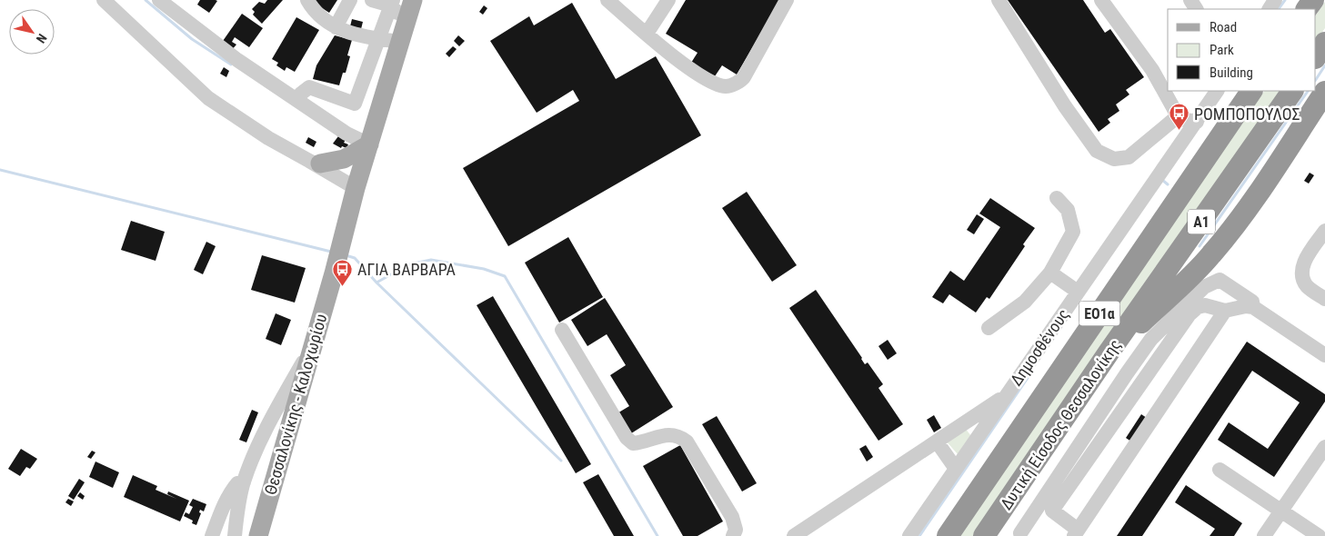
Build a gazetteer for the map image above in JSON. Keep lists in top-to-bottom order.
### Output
{
  "streets": {
    "highway": ["Α1", "ΕΟ1α", "Δυτική Είσοδος Θεσσαλονίκης"],
    "main road": ["Θεσσαλονίκης - Καλοχωρίου"],
    "street": ["Δημοσθένους"]
  },
  "places": {
    "bus stop": ["ΡΟΜΠΟΠΟΥΛΟΣ", "ΑΓΙΑ ΒΑΡΒΑΡΑ"]
  },
  "legend": ["Road", "Park", "Building"],
  "north": "bottom right"
}
